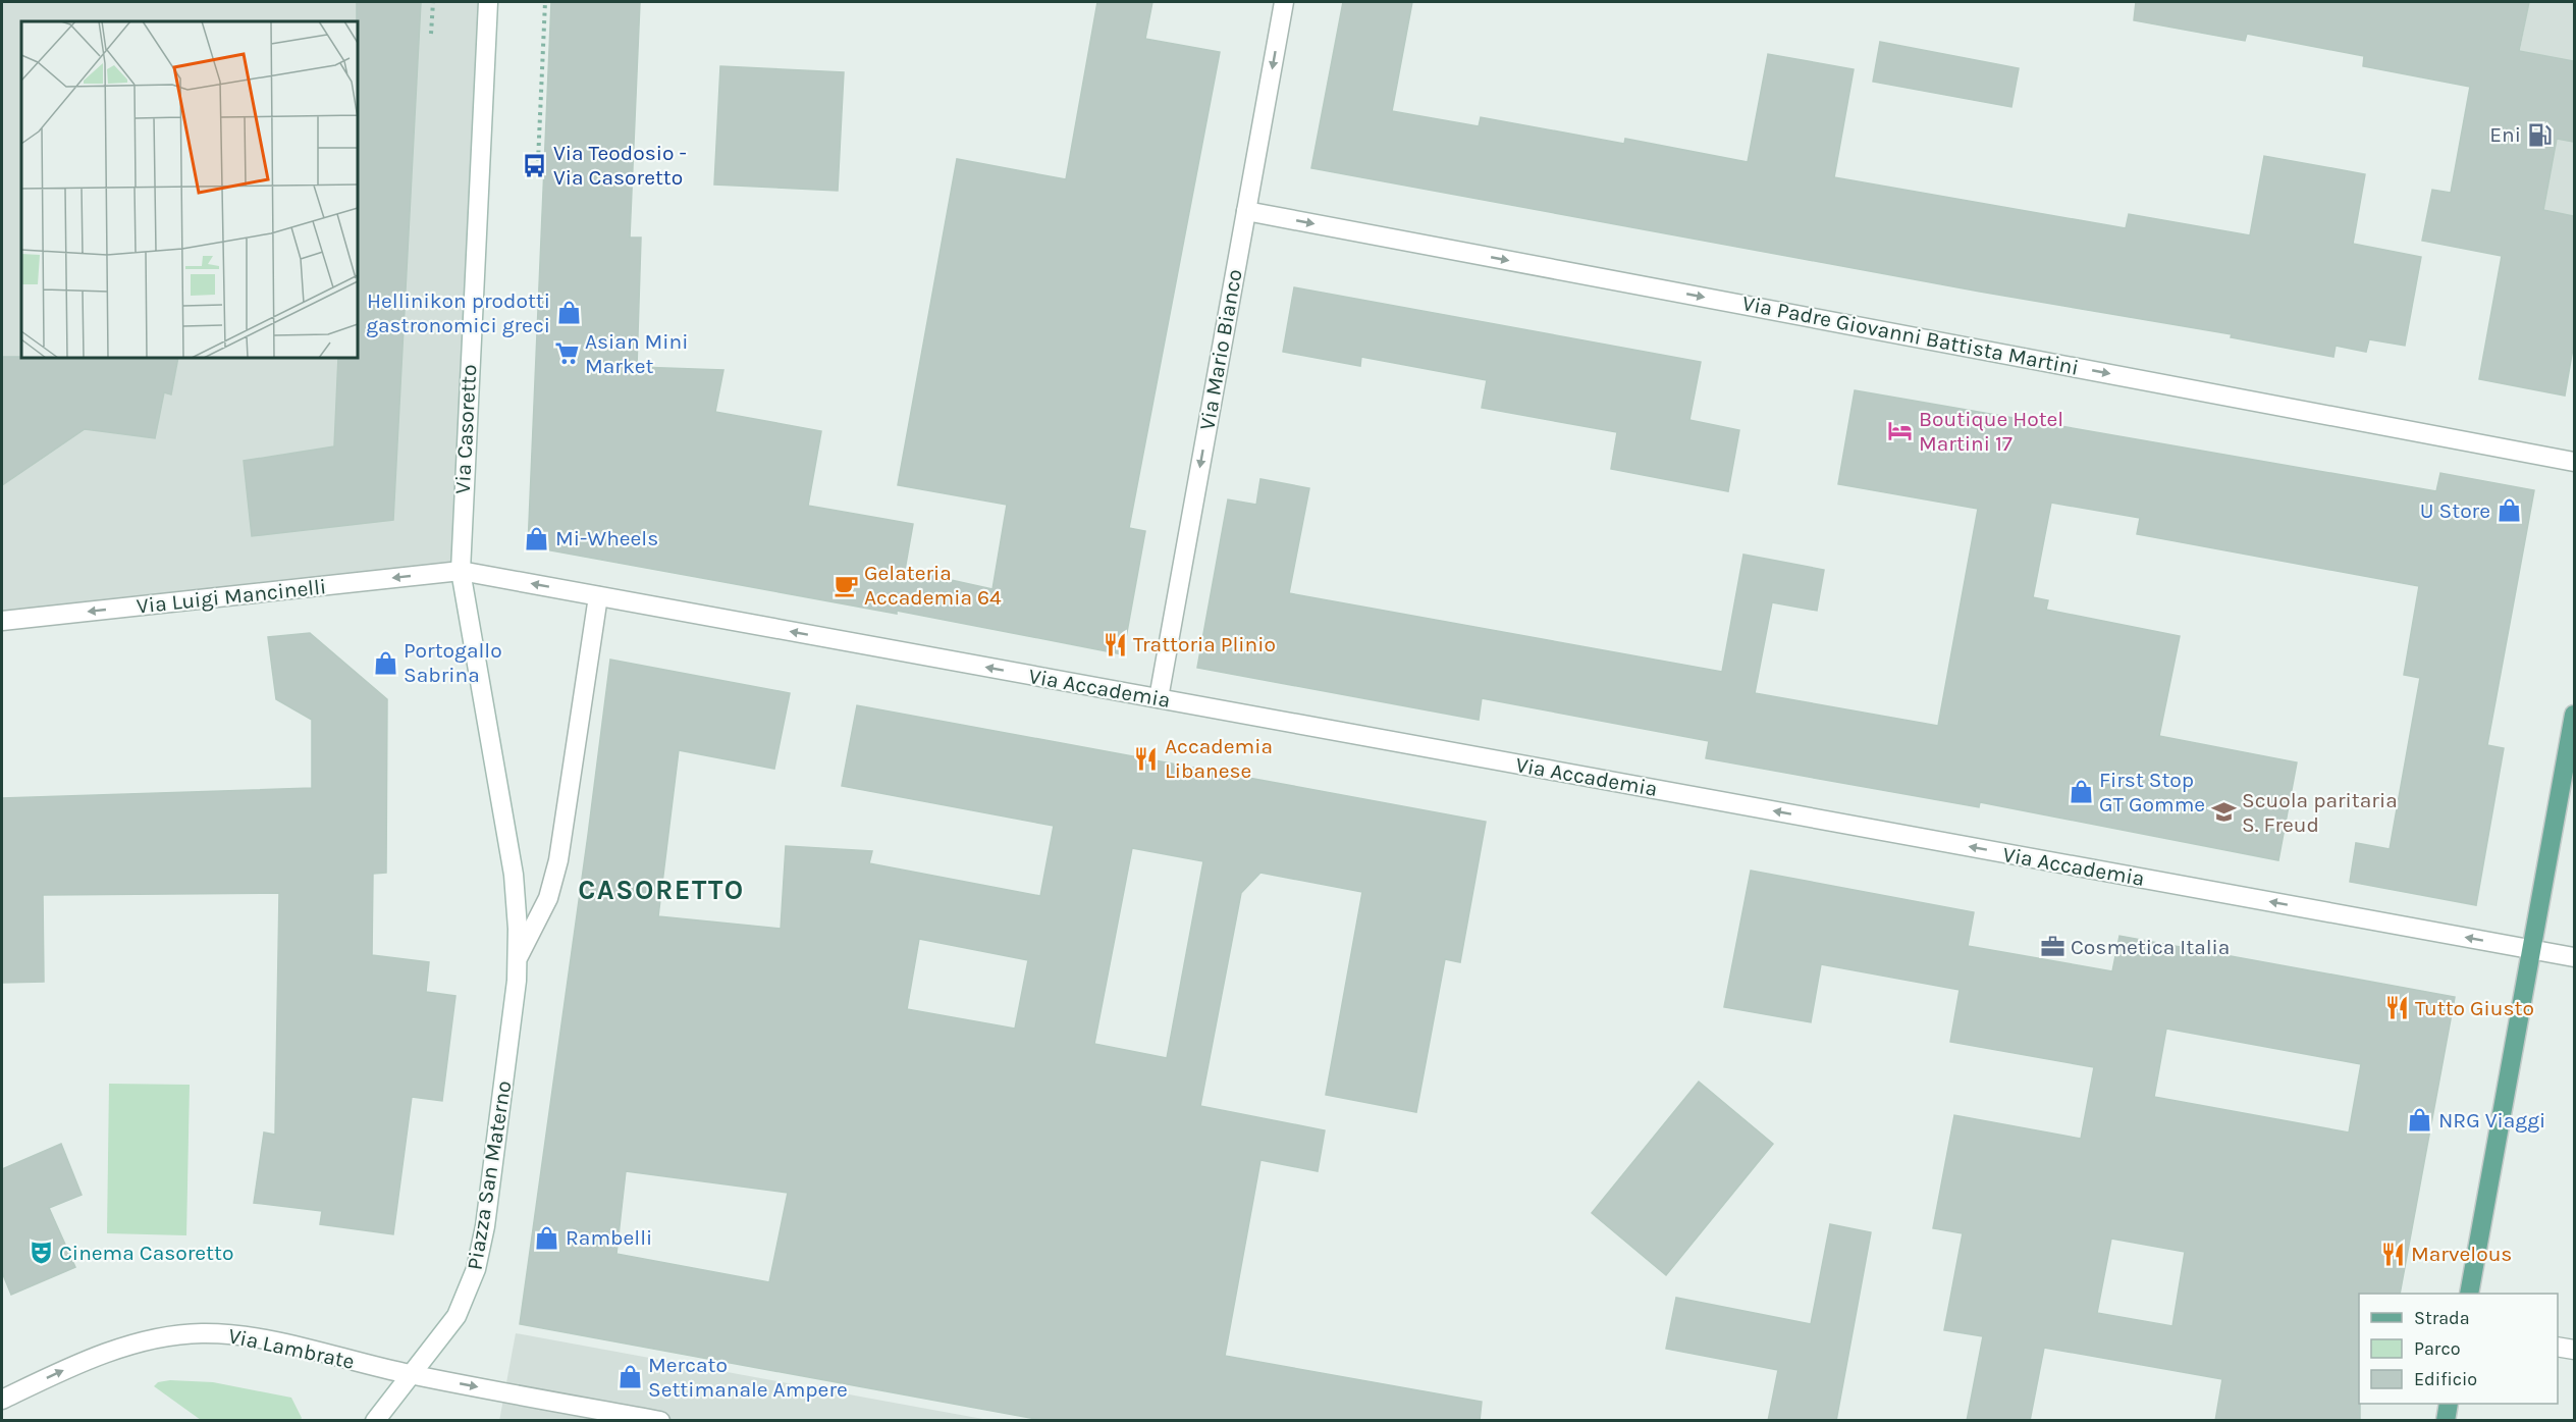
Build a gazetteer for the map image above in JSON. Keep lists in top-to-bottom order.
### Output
{
  "streets": {
    "street": [
      "Via Padre Giovanni Battista Martini",
      "Via Mario Bianco",
      "Via Casoretto",
      "Via Luigi Mancinelli",
      "Via Accademia",
      "Piazza San Materno",
      "Via Lambrate"
    ]
  },
  "crossings": [
    ["Via Padre Giovanni Battista Martini", "Via Mario Bianco"],
    ["Via Mario Bianco", "Via Accademia"],
    ["Via Casoretto", "Via Luigi Mancinelli"],
    ["Via Casoretto", "Piazza San Materno"],
    ["Via Luigi Mancinelli", "Piazza San Materno"],
    ["Via Accademia", "Piazza San Materno"],
    ["Piazza San Materno", "Via Lambrate"]
  ],
  "one_way": [
    "Via Padre Giovanni Battista Martini",
    "Via Mario Bianco",
    "Via Luigi Mancinelli",
    "Via Accademia",
    "Via Lambrate"
  ],
  "districts": ["CASORETTO"],
  "places": {
    "fuel station": ["Eni"],
    "bus stop": ["Via Teodosio - Via Casoretto"],
    "shop": [
      "Hellinikon prodotti gastronomici greci",
      "U Store",
      "Mi-Wheels",
      "Portogallo Sabrina",
      "First Stop GT Gomme",
      "NRG Viaggi",
      "Rambelli",
      "Mercato Settimanale Ampere"
    ],
    "supermarket": ["Asian Mini Market"],
    "hotel": ["Boutique Hotel Martini 17"],
    "cafe": ["Gelateria Accademia 64"],
    "restaurant": [
      "Trattoria Plinio",
      "Accademia Libanese",
      "Tutto Giusto",
      "Marvelous"
    ],
    "school or university": ["Scuola paritaria S. Freud"],
    "office": ["Cosmetica Italia"],
    "theatre": ["Cinema Casoretto"]
  },
  "legend": ["Strada", "Parco", "Edificio"]
}
